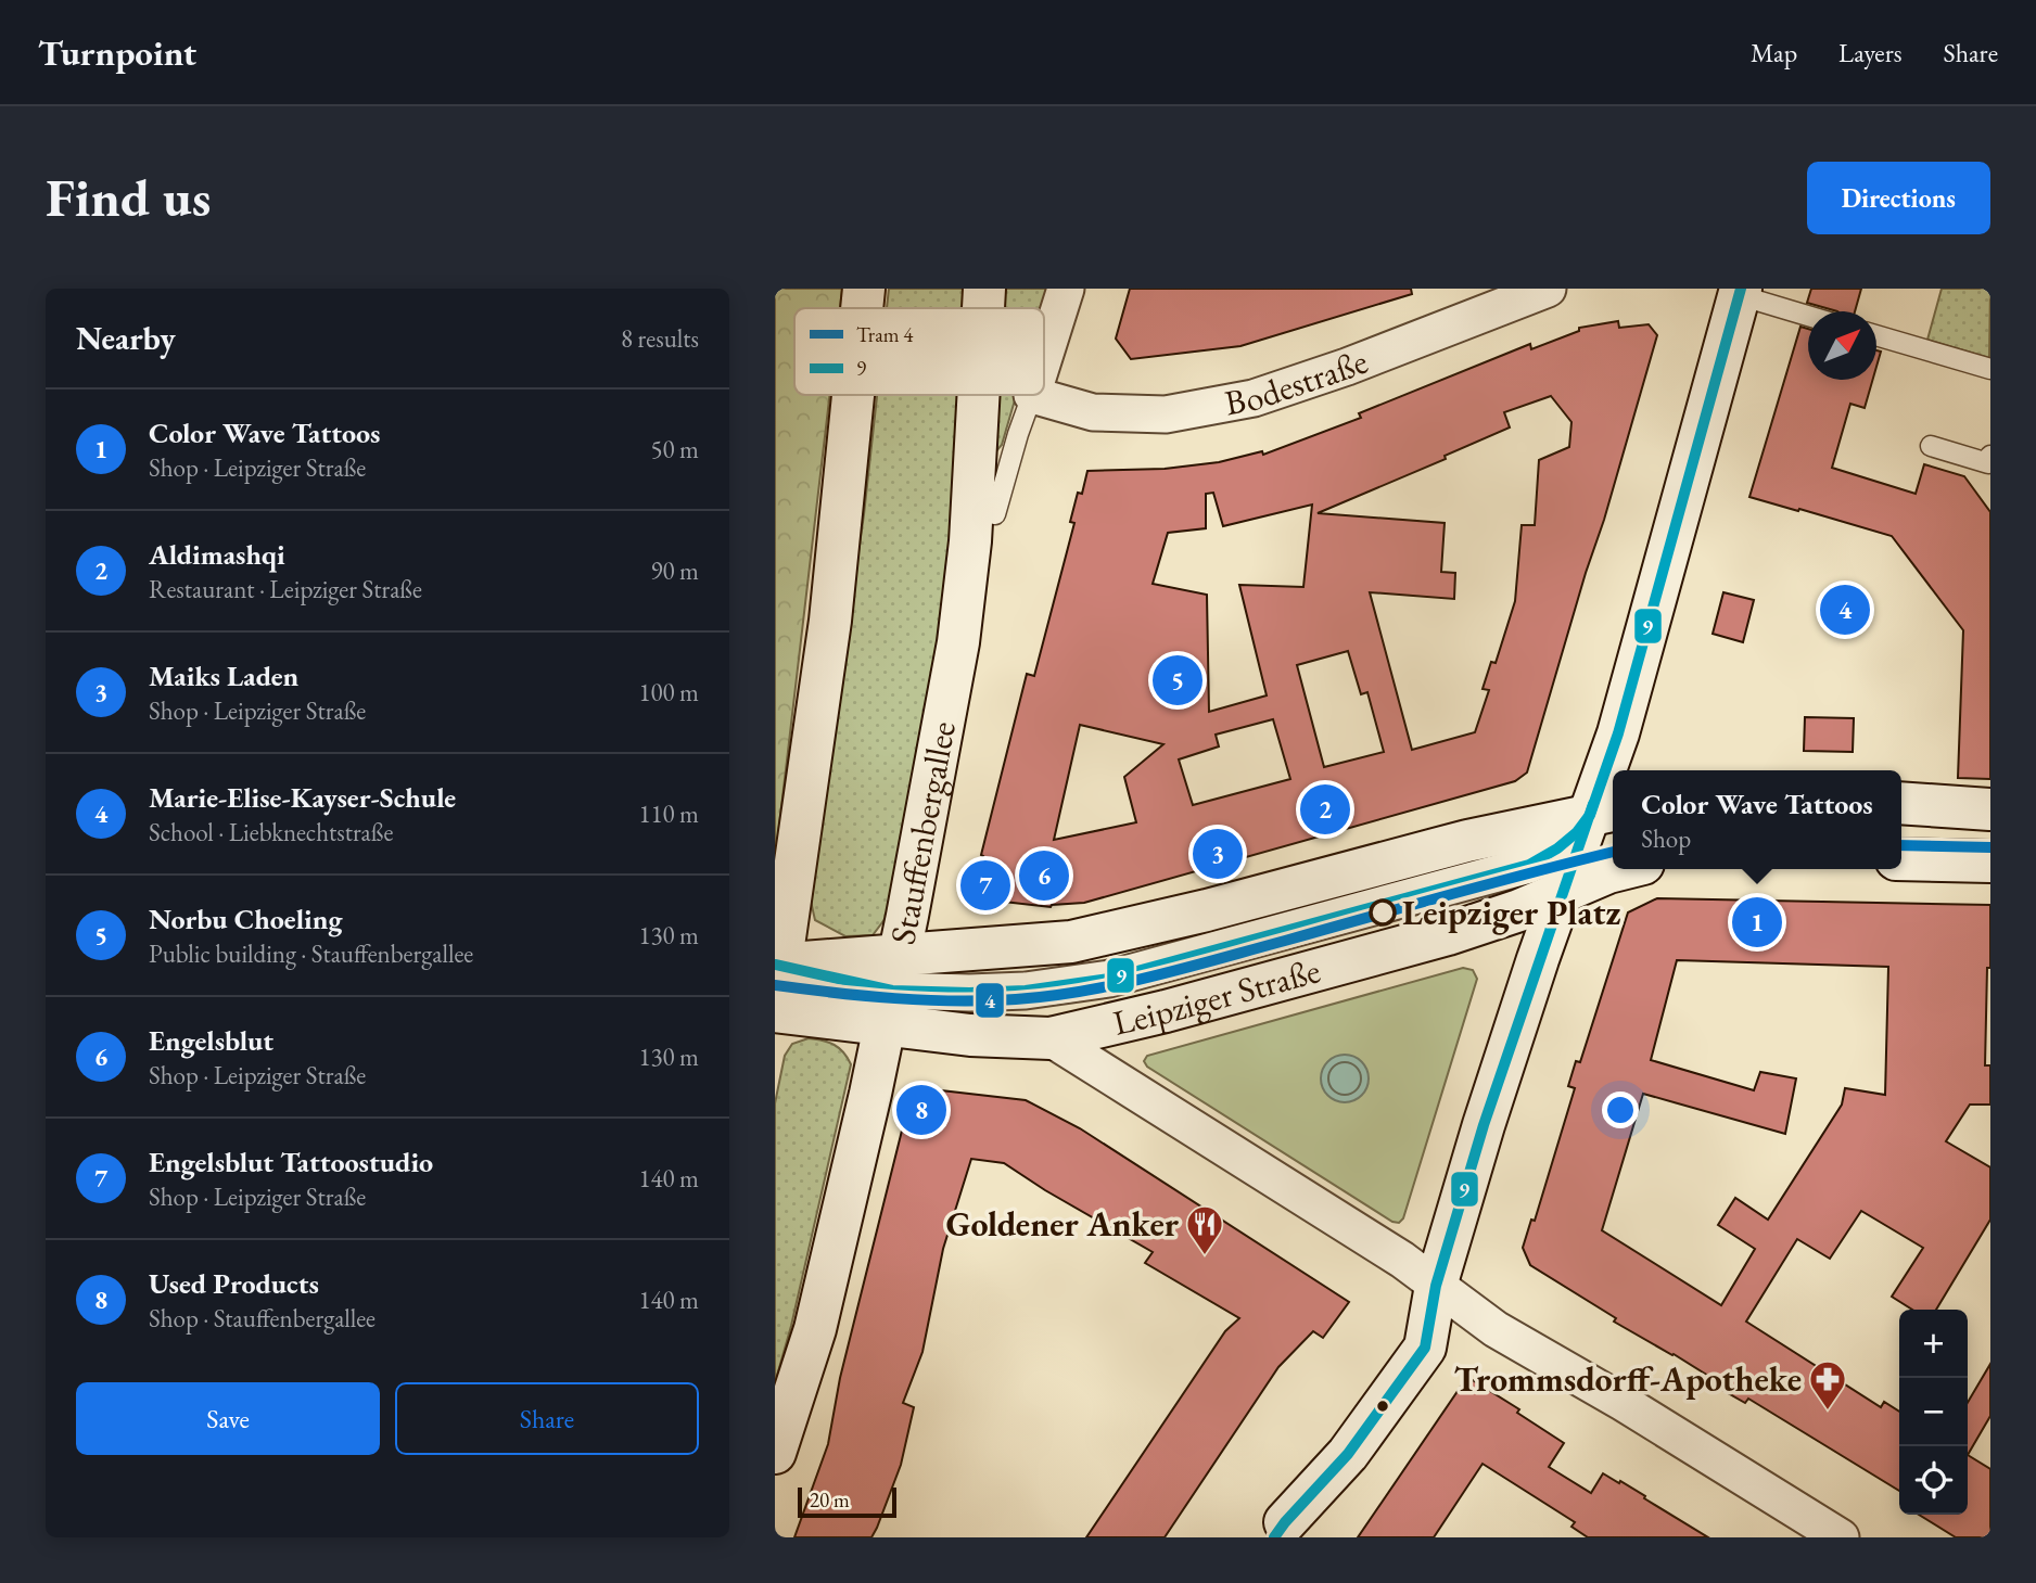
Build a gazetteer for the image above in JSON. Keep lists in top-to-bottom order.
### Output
{
  "streets": {
    "main road": ["Stauffenbergallee", "Leipziger Straße"],
    "street": ["Bodestraße"]
  },
  "crossings": [
    ["Stauffenbergallee", "Leipziger Straße"]
  ],
  "places": {
    "other": ["Leipziger Platz"],
    "restaurant": ["Goldener Anker"],
    "pharmacy": ["Trommsdorff-Apotheke"]
  },
  "lines": ["transit line 9", "tram line 4"],
  "legend": ["Tram 4", "9"],
  "scale_bar": "20 m",
  "north": "top right",
  "page": {
    "header": "Turnpoint",
    "nav": ["Map", "Layers", "Share"],
    "buttons": [
      "Directions",
      ["Save", "Share"]
    ],
    "title": "Find us",
    "heading": ["Nearby", "8 results"],
    "list": [
      {
        "mark": "1",
        "name": "Color Wave Tattoos",
        "note": "Shop · Leipziger Straße",
        "value": "50 m"
      },
      {
        "mark": "2",
        "name": "Aldimashqi",
        "note": "Restaurant · Leipziger Straße",
        "value": "90 m"
      },
      {
        "mark": "3",
        "name": "Maiks Laden",
        "note": "Shop · Leipziger Straße",
        "value": "100 m"
      },
      {
        "mark": "4",
        "name": "Marie-Elise-Kayser-Schule",
        "note": "School · Liebknechtstraße",
        "value": "110 m"
      },
      {
        "mark": "5",
        "name": "Norbu Choeling",
        "note": "Public building · Stauffenbergallee",
        "value": "130 m"
      },
      {
        "mark": "6",
        "name": "Engelsblut",
        "note": "Shop · Leipziger Straße",
        "value": "130 m"
      },
      {
        "mark": "7",
        "name": "Engelsblut Tattoostudio",
        "note": "Shop · Leipziger Straße",
        "value": "140 m"
      },
      {
        "mark": "8",
        "name": "Used Products",
        "note": "Shop · Stauffenbergallee",
        "value": "140 m"
      }
    ],
    "pins": [
      "4",
      "5",
      "2",
      "3",
      "6",
      "7",
      "1",
      "8"
    ],
    "popup": ["Color Wave Tattoos", "Shop"],
    "map_buttons": ["+", "−"],
    "scale": "20 m"
  }
}
